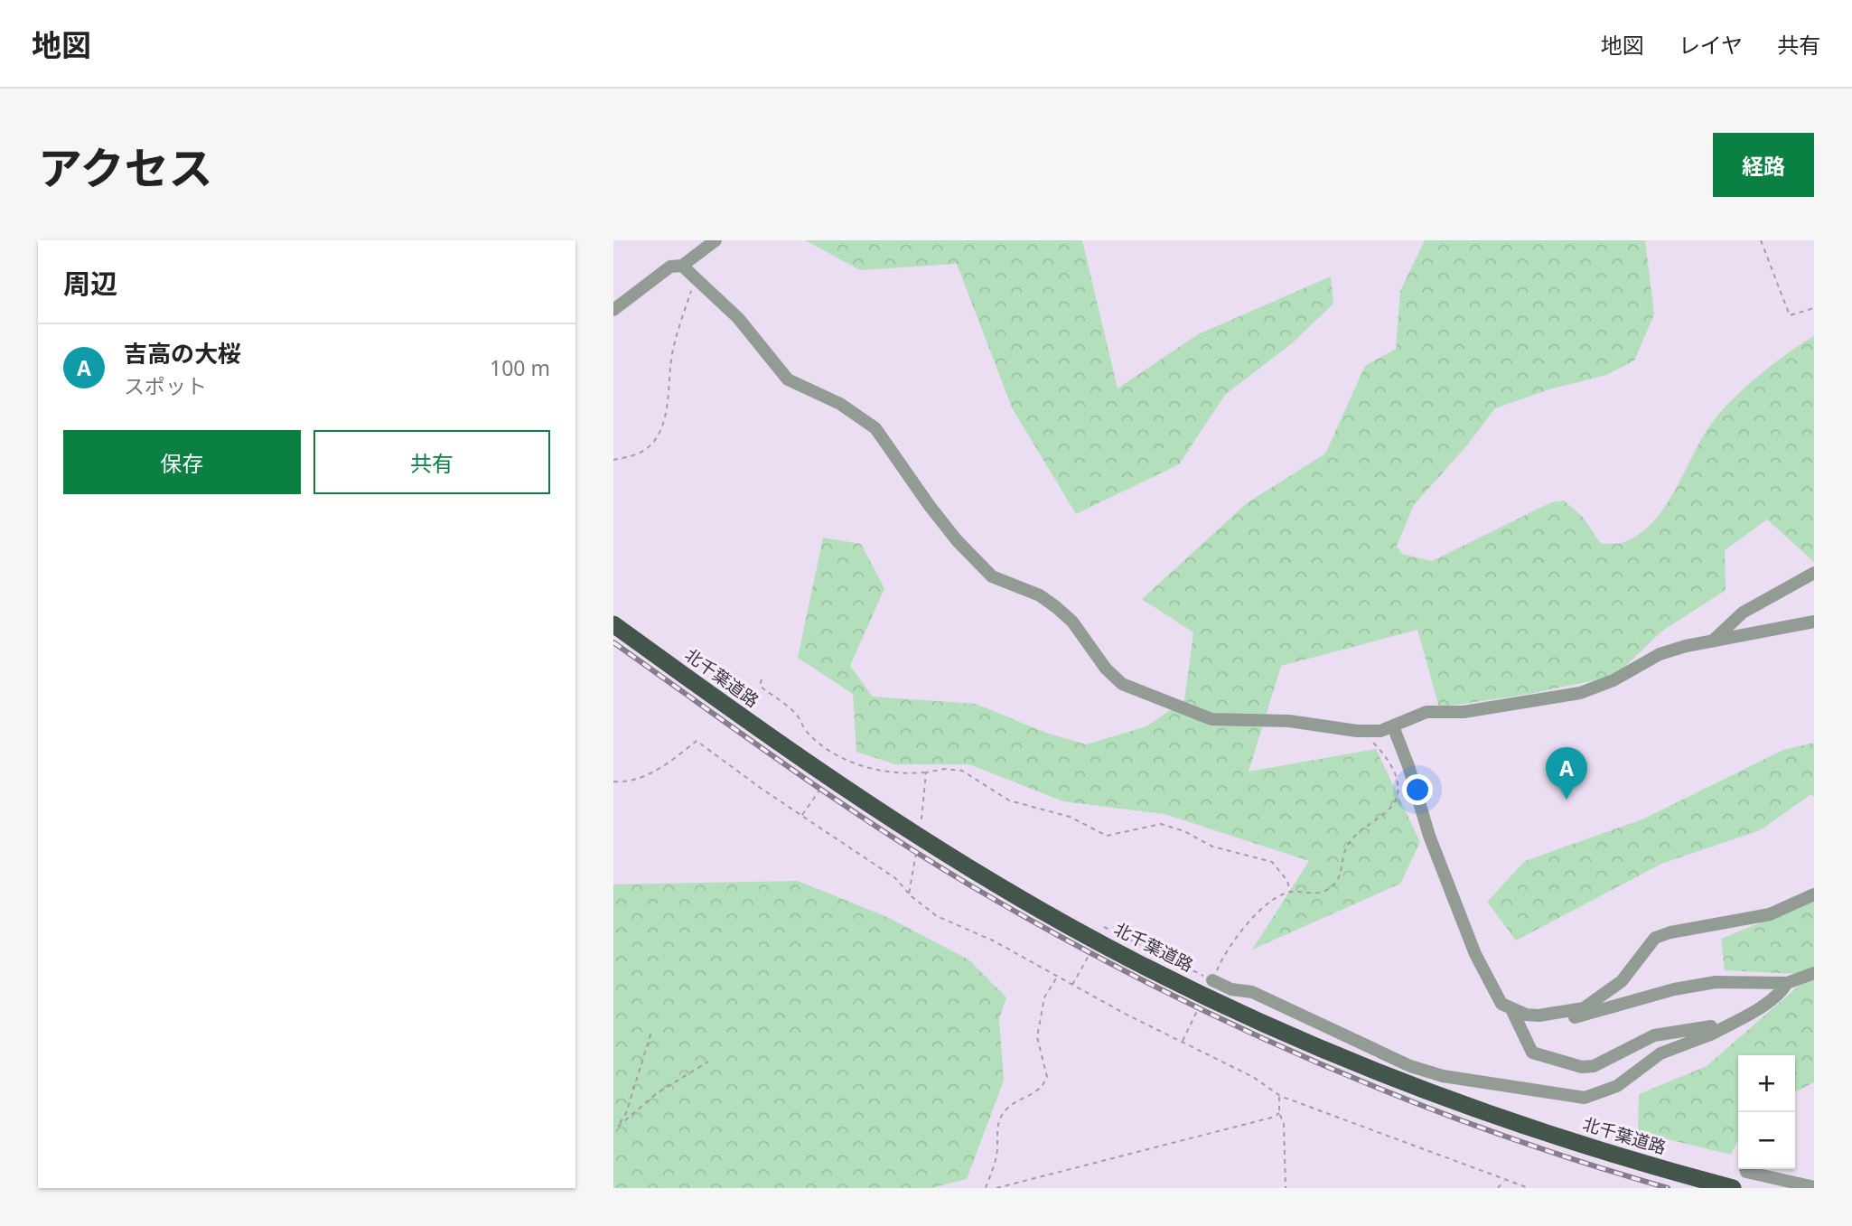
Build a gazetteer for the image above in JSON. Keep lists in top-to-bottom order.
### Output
{
  "streets": {
    "highway": ["北千葉道路"]
  },
  "page": {
    "header": "地図",
    "nav": ["地図", "レイヤ", "共有"],
    "title": "アクセス",
    "buttons": [
      "経路",
      ["保存", "共有"]
    ],
    "heading": "周辺",
    "list": [
      {
        "mark": "A",
        "name": "吉高の大桜",
        "note": "スポット",
        "value": "100 m"
      }
    ],
    "pins": "A",
    "map_buttons": ["+", "−"]
  }
}
